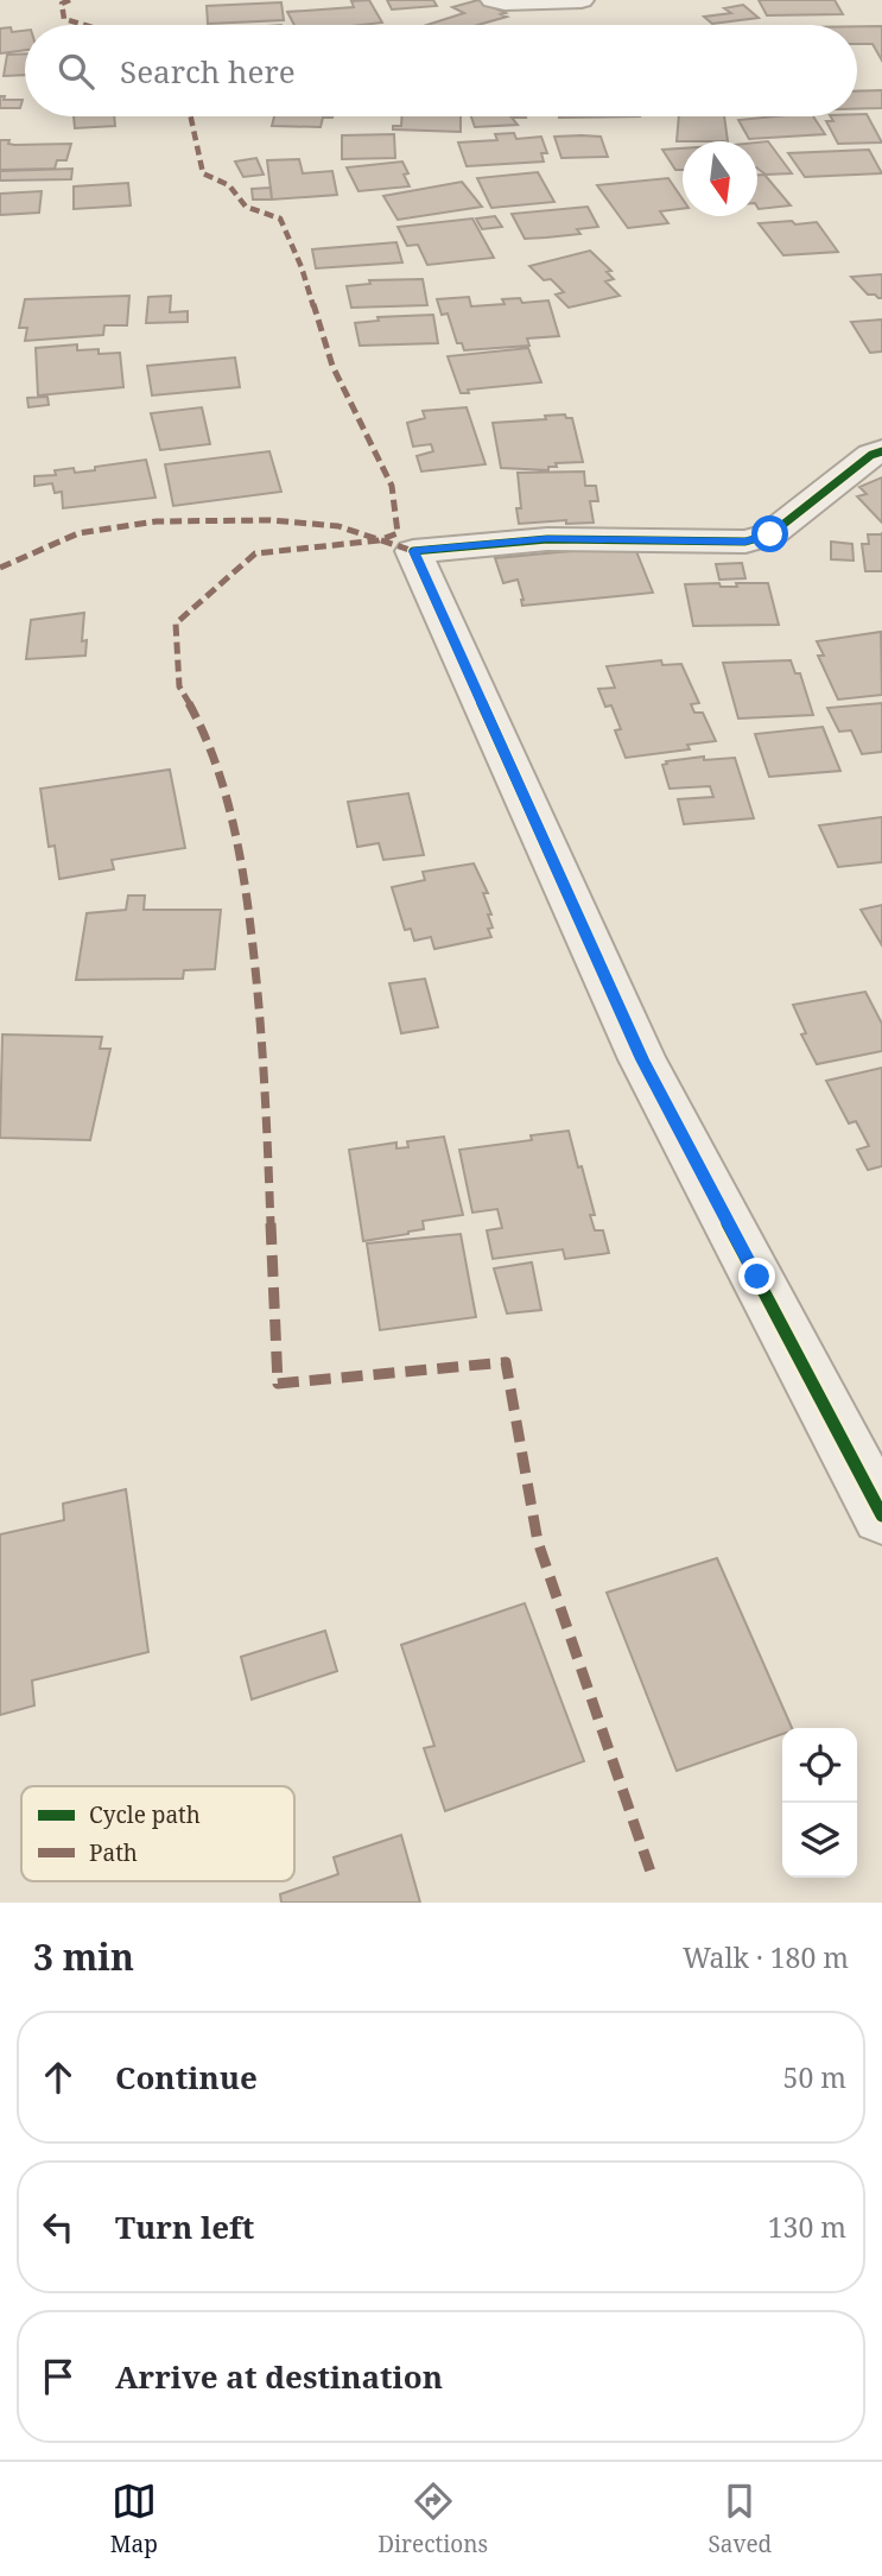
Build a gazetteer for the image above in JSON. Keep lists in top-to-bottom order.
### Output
{
  "legend": ["Cycle path", "Path"],
  "north": "bottom",
  "page": {
    "search": "Search here",
    "heading": ["3 min", "Walk · 180 m"],
    "list": [
      ["Continue", "50 m"],
      ["Turn left", "130 m"],
      "Arrive at destination"
    ],
    "nav": ["Map", "Directions", "Saved"]
  }
}
